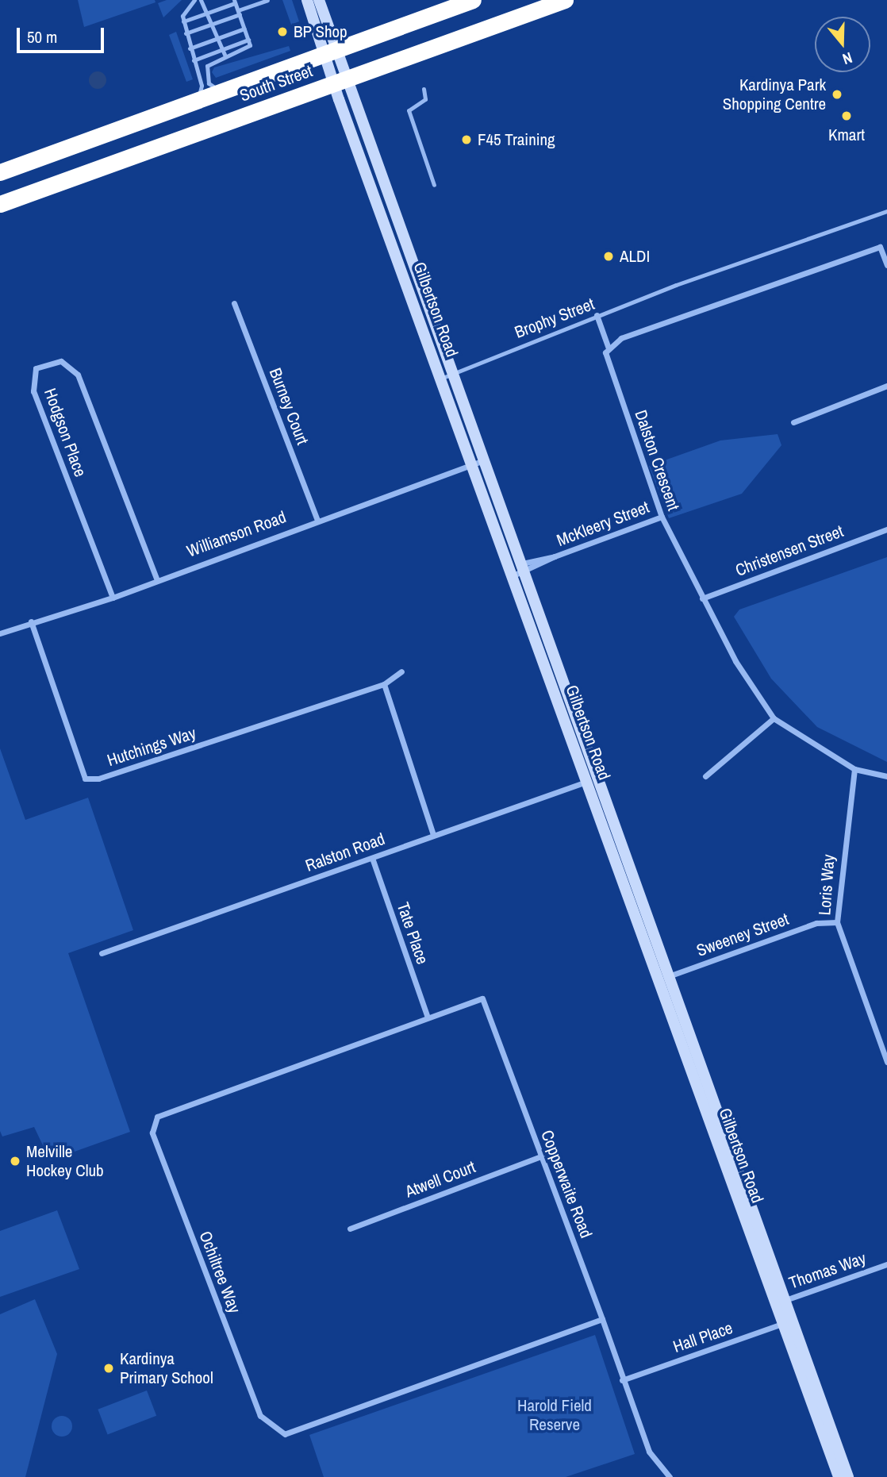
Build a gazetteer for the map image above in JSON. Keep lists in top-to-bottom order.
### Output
{
  "streets": {
    "highway": ["South Street"],
    "street": [
      "Gilbertson Road",
      "Burney Court",
      "Hodgson Place",
      "Dalston Crescent",
      "McKleery Street",
      "Williamson Road",
      "Christensen Street",
      "Hutchings Way",
      "Ralston Road",
      "Loris Way",
      "Tate Place",
      "Sweeney Street",
      "Atwell Court",
      "Copperwaite Road",
      "Thomas Way",
      "Ochiltree Way",
      "Hall Place"
    ],
    "lane": ["Brophy Street"]
  },
  "crossings": [
    ["South Street", "Gilbertson Road"],
    ["Gilbertson Road", "Brophy Street"],
    ["Gilbertson Road", "McKleery Street"],
    ["Gilbertson Road", "Williamson Road"],
    ["Gilbertson Road", "Ralston Road"],
    ["Gilbertson Road", "Sweeney Street"],
    ["Gilbertson Road", "Thomas Way"],
    ["Gilbertson Road", "Hall Place"],
    ["Burney Court", "Williamson Road"],
    ["Hodgson Place", "Williamson Road"],
    ["Dalston Crescent", "McKleery Street"],
    ["Dalston Crescent", "Christensen Street"],
    ["Dalston Crescent", "Loris Way"],
    ["Williamson Road", "Hutchings Way"],
    ["Ralston Road", "Tate Place"],
    ["Loris Way", "Sweeney Street"],
    ["Tate Place", "Ochiltree Way"],
    ["Atwell Court", "Copperwaite Road"],
    ["Copperwaite Road", "Ochiltree Way"],
    ["Copperwaite Road", "Hall Place"]
  ],
  "parks": ["Harold Field Reserve"],
  "places": [
    "BP Shop",
    "Kardinya Park Shopping Centre",
    "Kmart",
    "F45 Training",
    "ALDI",
    "Melville Hockey Club",
    "Kardinya Primary School"
  ],
  "scale_bar": "50 m",
  "north": "bottom"
}
